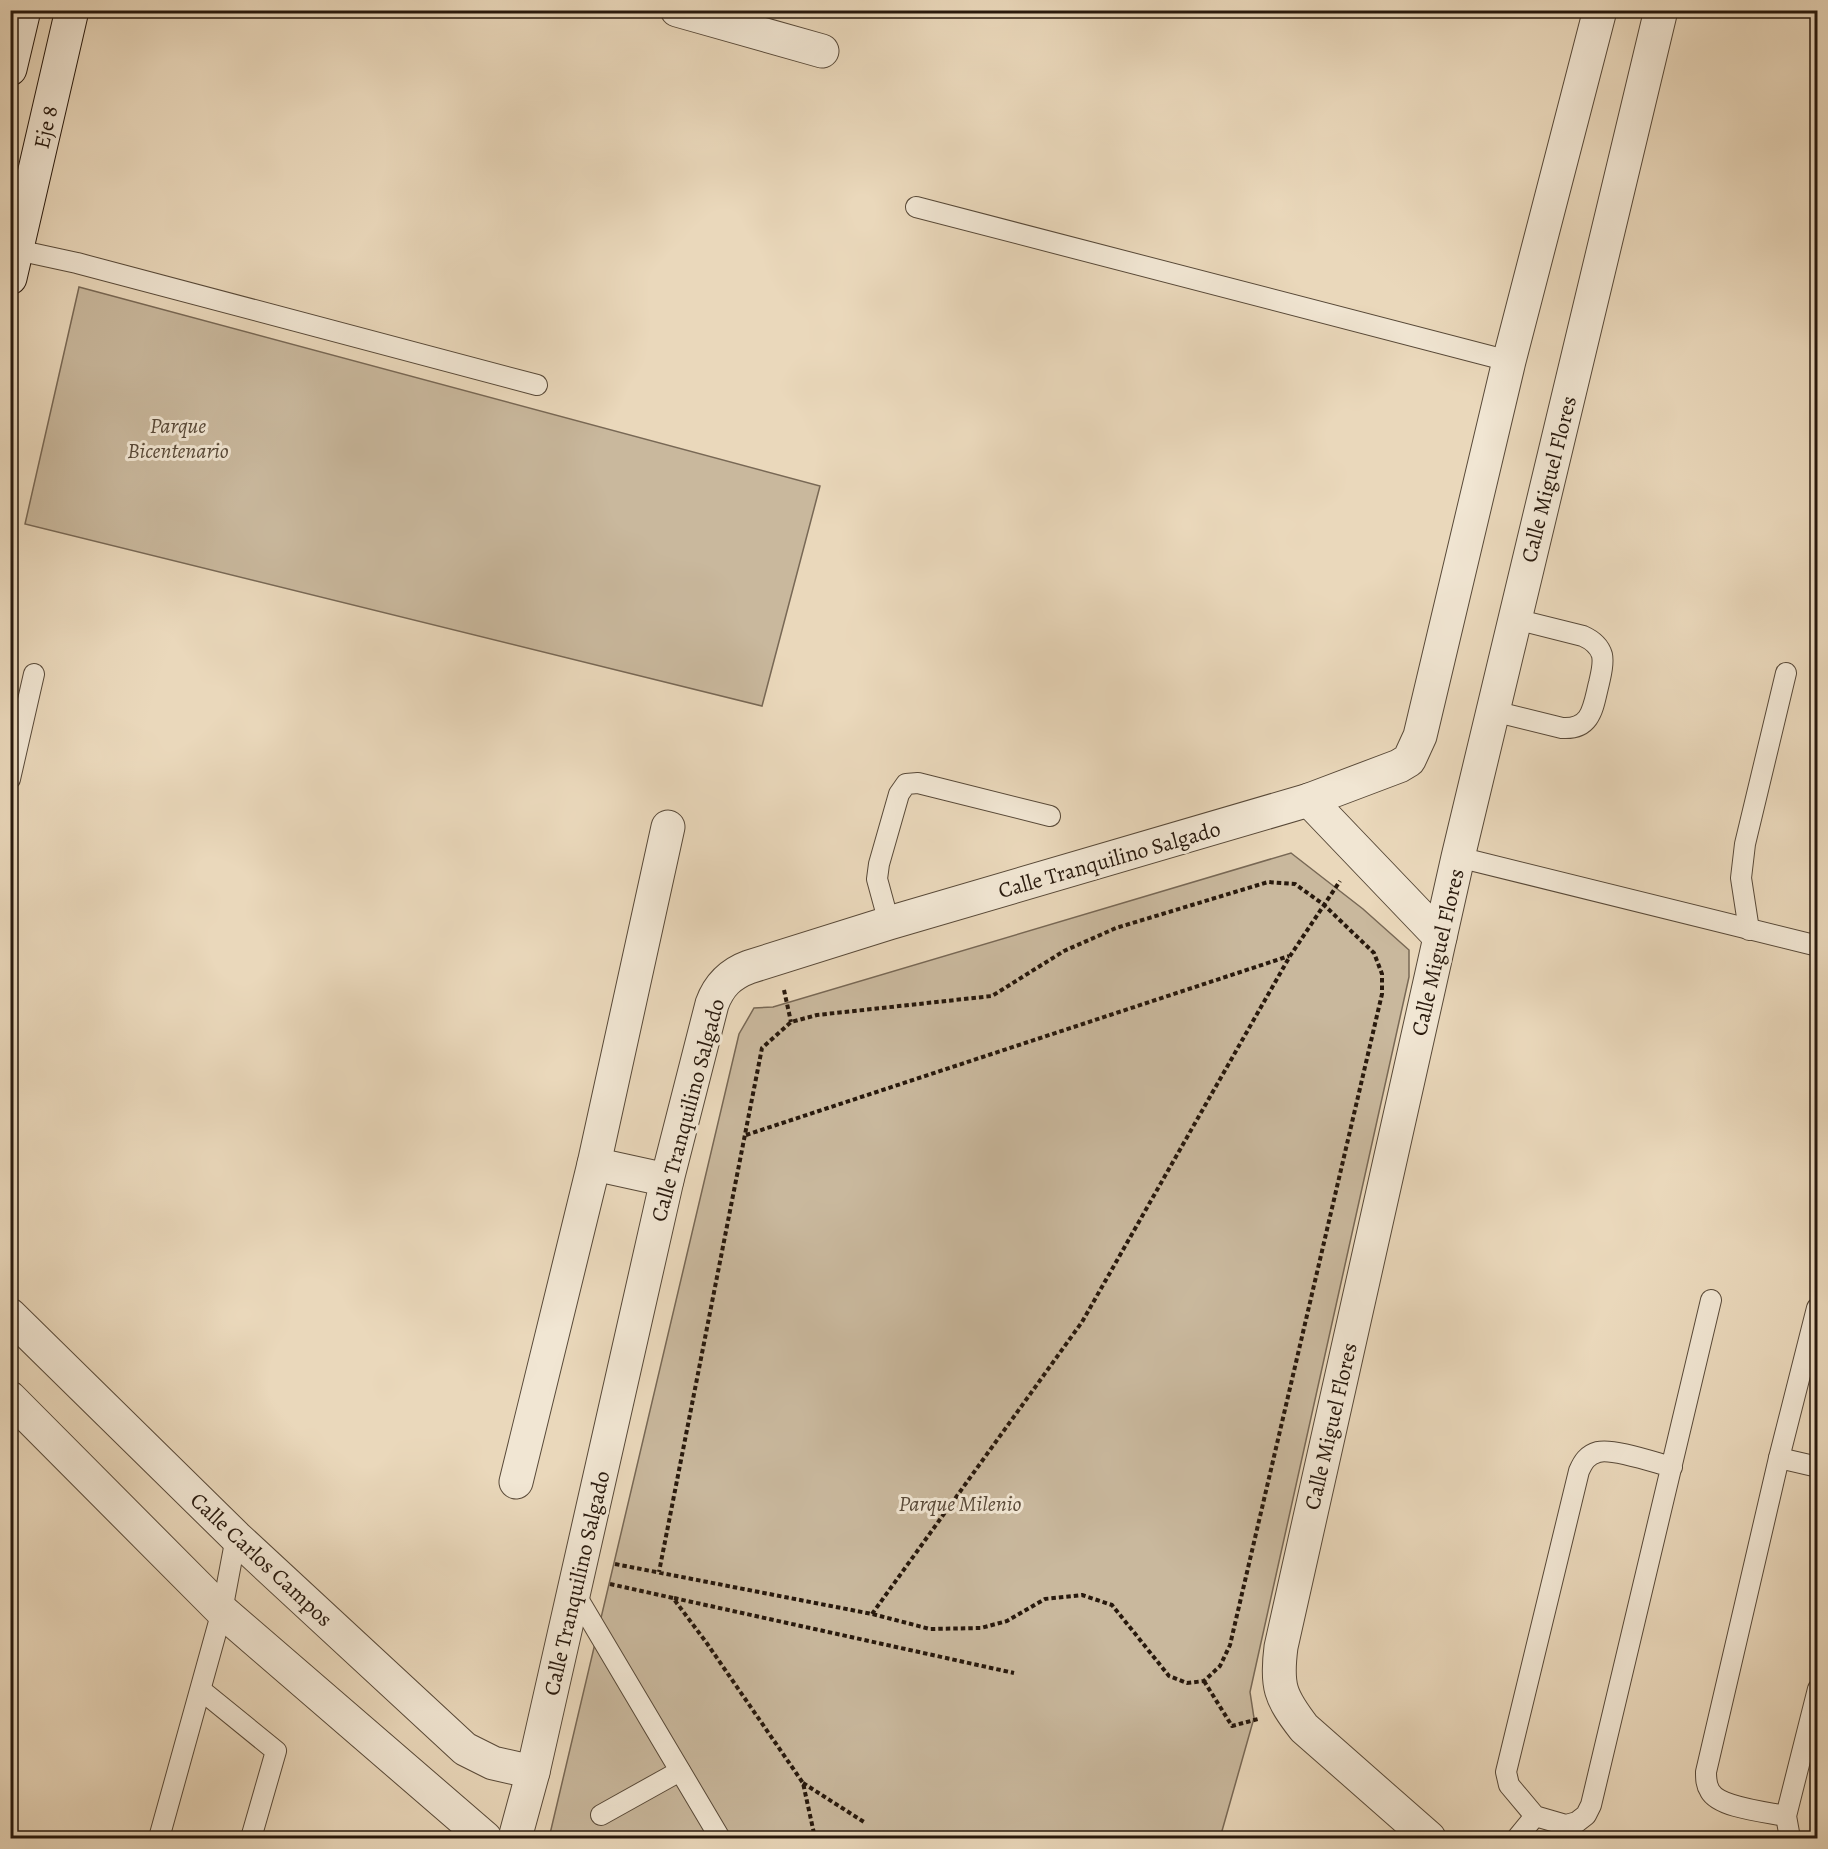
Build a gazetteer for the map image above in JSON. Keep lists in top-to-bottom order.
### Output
{
  "streets": {
    "street": [
      "Eje 8",
      "Calle Miguel Flores",
      "Calle Tranquilino Salgado",
      "Calle Carlos Campos"
    ]
  },
  "crossings": [
    ["Calle Tranquilino Salgado", "Calle Carlos Campos"]
  ],
  "parks": ["Parque Bicentenario", "Parque Milenio"]
}
